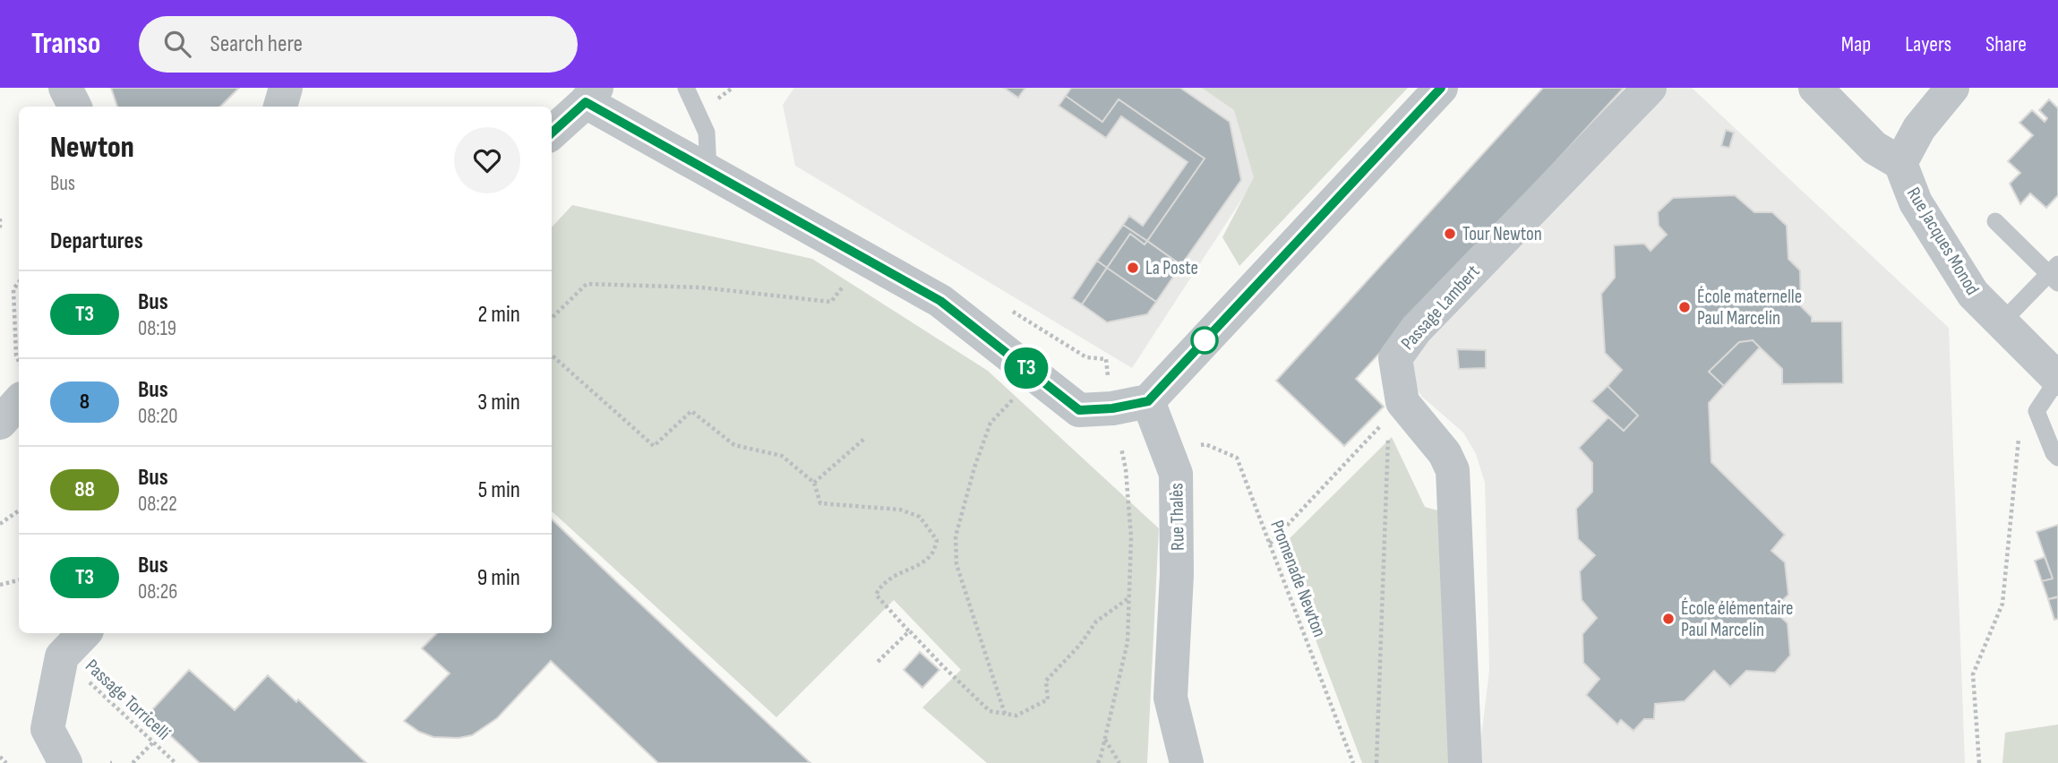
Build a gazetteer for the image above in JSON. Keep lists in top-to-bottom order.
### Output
{
  "streets": {
    "street": ["Rue Jacques Monod", "Passage Lambert", "Rue Thalès"],
    "path": ["Promenade Newton", "Passage Torricelli"]
  },
  "places": [
    "Tour Newton",
    "La Poste",
    "École maternelle Paul Marcelin",
    "École élémentaire Paul Marcelin"
  ],
  "lines": ["bus line T3"],
  "page": {
    "header": "Transo",
    "search": "Search here",
    "nav": ["Map", "Layers", "Share"],
    "on_map": "T3",
    "heading": [
      ["Newton", "Bus"],
      "Departures"
    ],
    "list": [
      {
        "mark": "T3",
        "name": "Bus",
        "note": "08:19",
        "value": "2 min"
      },
      {
        "mark": "8",
        "name": "Bus",
        "note": "08:20",
        "value": "3 min"
      },
      {
        "mark": "88",
        "name": "Bus",
        "note": "08:22",
        "value": "5 min"
      },
      {
        "mark": "T3",
        "name": "Bus",
        "note": "08:26",
        "value": "9 min"
      }
    ]
  }
}
